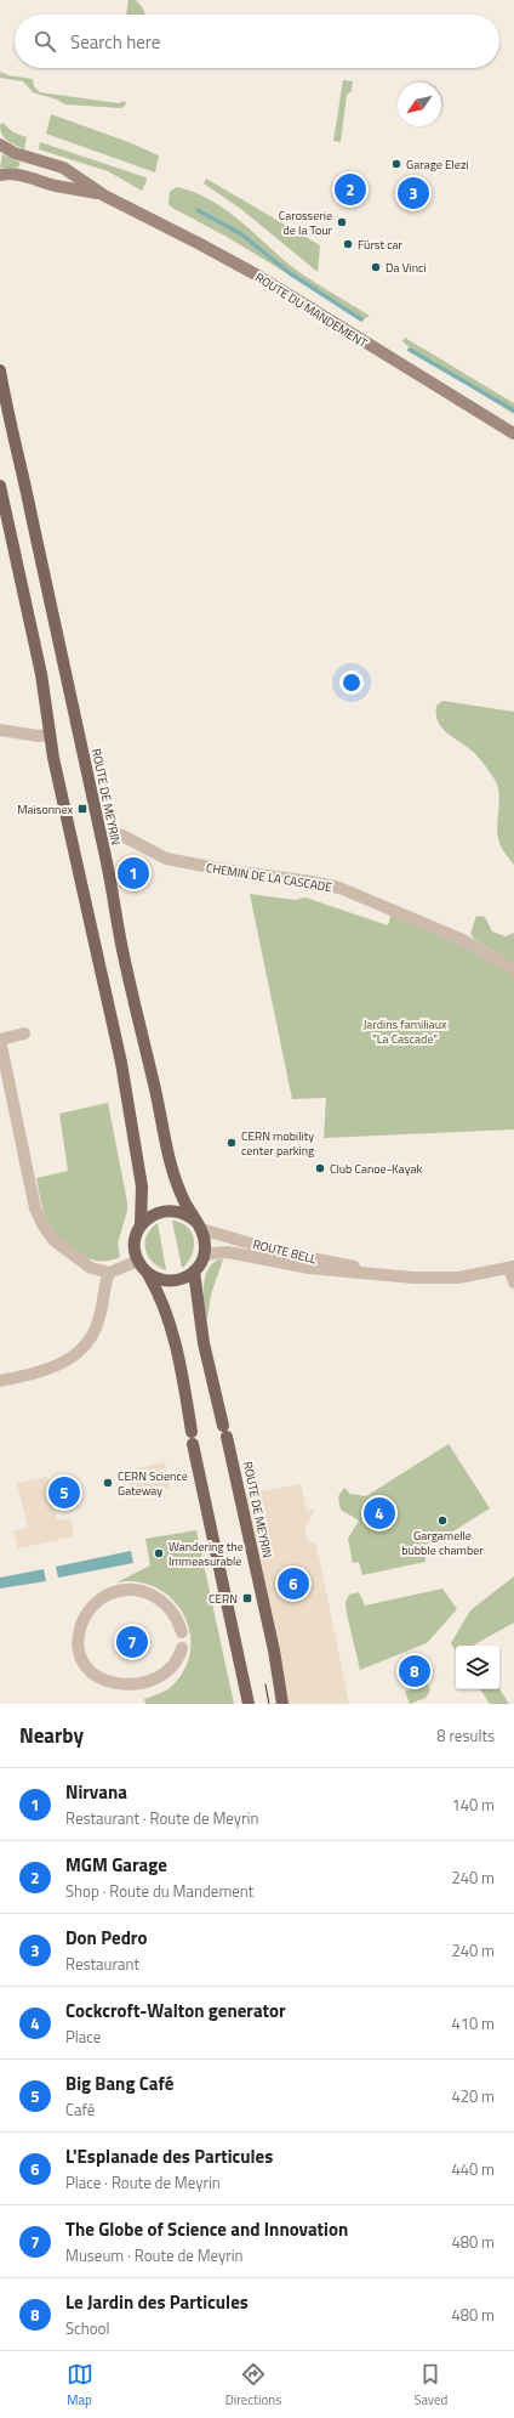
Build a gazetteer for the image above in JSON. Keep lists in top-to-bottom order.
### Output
{
  "streets": {
    "main road": ["ROUTE DU MANDEMENT", "ROUTE DE MEYRIN"],
    "street": ["CHEMIN DE LA CASCADE", "ROUTE BELL"]
  },
  "crossings": [
    ["ROUTE DE MEYRIN", "CHEMIN DE LA CASCADE"],
    ["ROUTE DE MEYRIN", "ROUTE BELL"]
  ],
  "parks": ["Jardins familiaux \"La Cascade\""],
  "places": {
    "other": [
      "Garage Elezi",
      "Carosserie de la Tour",
      "Fürst car",
      "Da Vinci",
      "CERN mobility center parking",
      "Club Canoe-Kayak",
      "CERN Science Gateway",
      "Gargamelle bubble chamber",
      "Wandering the Immeasurable"
    ],
    "transit": ["Maisonnex", "CERN"]
  },
  "north": "bottom left",
  "page": {
    "search": "Search here",
    "pins": [
      "2",
      "3",
      "1",
      "5",
      "4",
      "6",
      "7",
      "8"
    ],
    "heading": ["Nearby", "8 results"],
    "list": [
      {
        "mark": "1",
        "name": "Nirvana",
        "note": "Restaurant · Route de Meyrin",
        "value": "140 m"
      },
      {
        "mark": "2",
        "name": "MGM Garage",
        "note": "Shop · Route du Mandement",
        "value": "240 m"
      },
      {
        "mark": "3",
        "name": "Don Pedro",
        "note": "Restaurant",
        "value": "240 m"
      },
      {
        "mark": "4",
        "name": "Cockcroft-Walton generator",
        "note": "Place",
        "value": "410 m"
      },
      {
        "mark": "5",
        "name": "Big Bang Café",
        "note": "Café",
        "value": "420 m"
      },
      {
        "mark": "6",
        "name": "L'Esplanade des Particules",
        "note": "Place · Route de Meyrin",
        "value": "440 m"
      },
      {
        "mark": "7",
        "name": "The Globe of Science and Innovation",
        "note": "Museum · Route de Meyrin",
        "value": "480 m"
      },
      {
        "mark": "8",
        "name": "Le Jardin des Particules",
        "note": "School",
        "value": "480 m"
      }
    ],
    "nav": ["Map", "Directions", "Saved"]
  }
}
